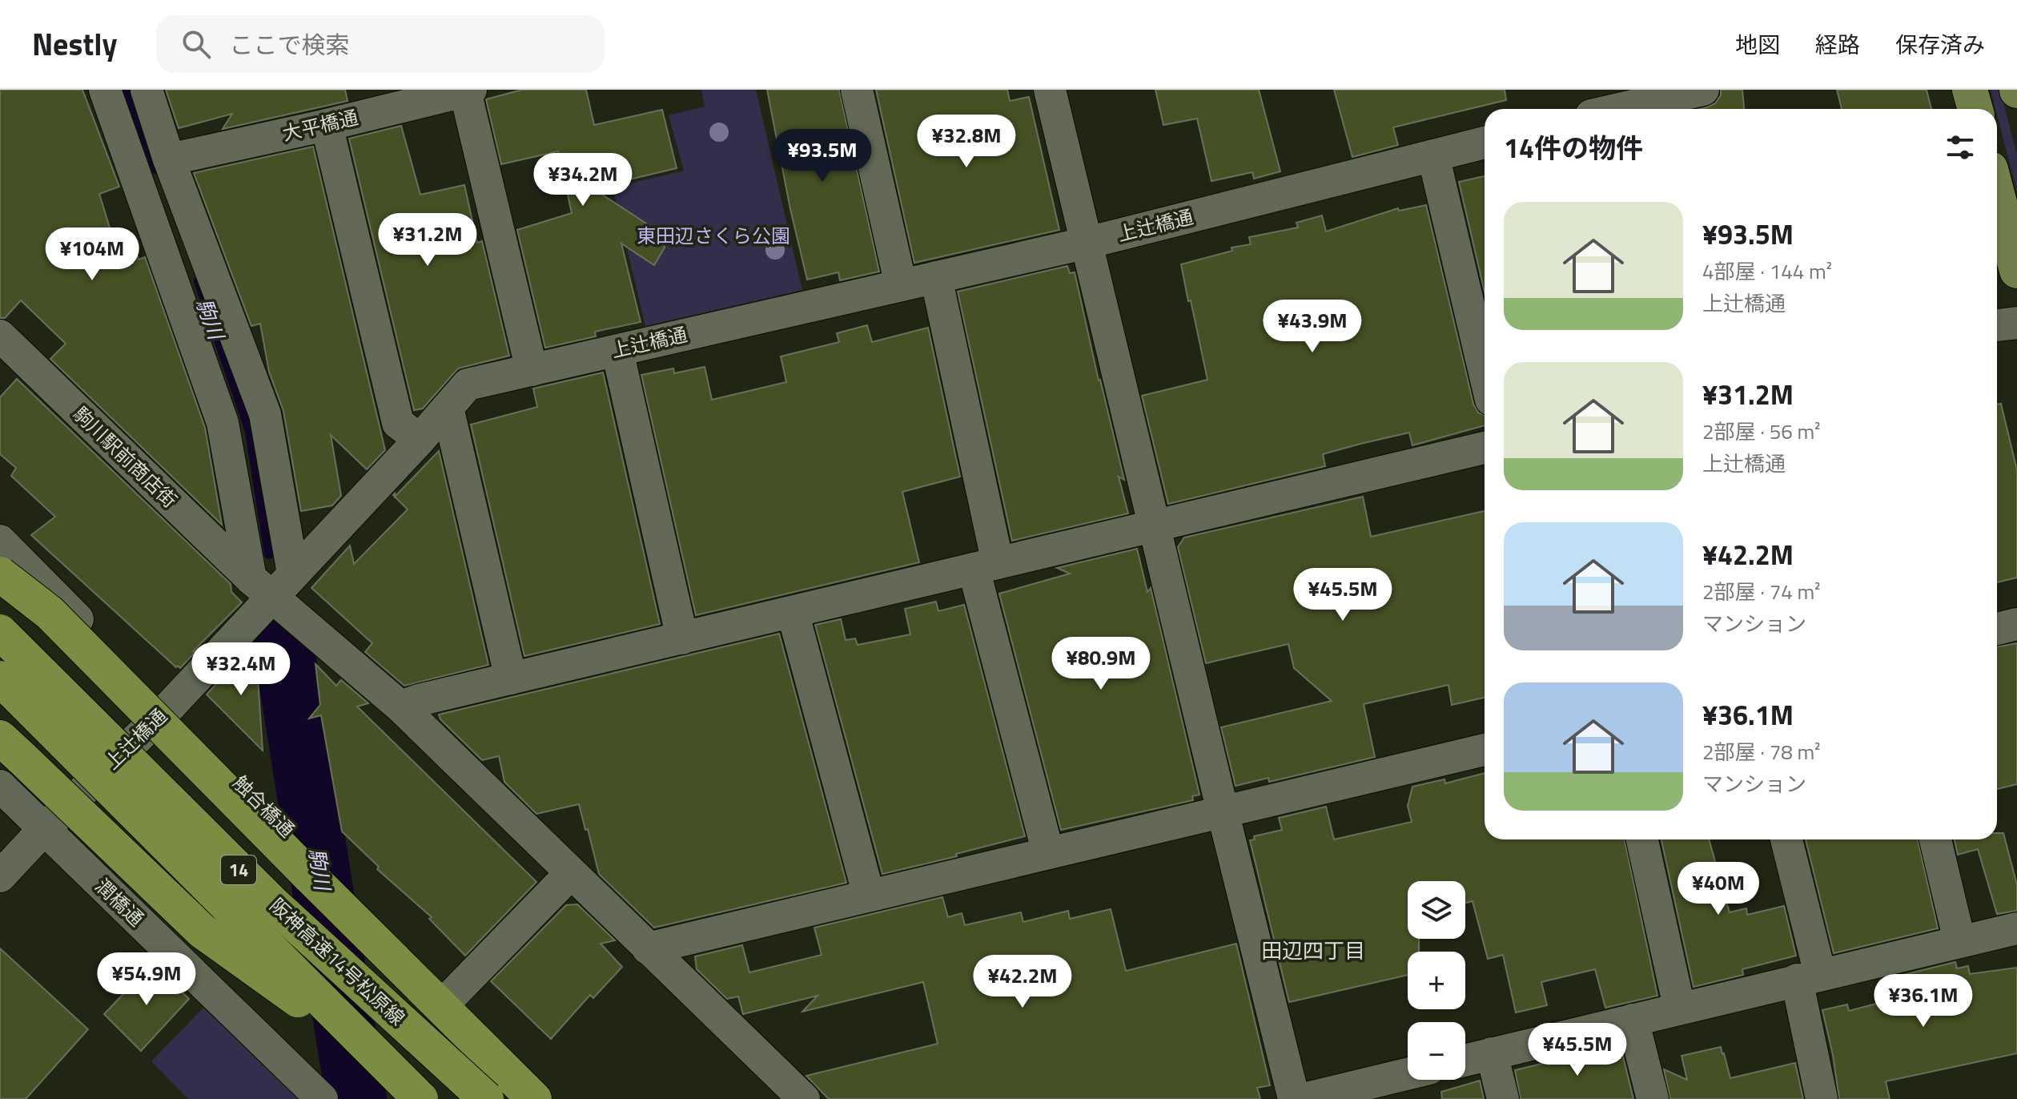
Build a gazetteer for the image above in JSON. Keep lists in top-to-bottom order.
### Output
{
  "streets": {
    "highway": ["14", "阪神高速14号松原線"],
    "street": [
      "大平橋通",
      "上辻橋通",
      "駒川駅前商店街",
      "触合橋通",
      "潤橋通"
    ]
  },
  "crossings": [
    ["上辻橋通", "駒川駅前商店街"],
    ["上辻橋通", "触合橋通"],
    ["上辻橋通", "潤橋通"]
  ],
  "districts": ["田辺四丁目"],
  "water": ["駒川"],
  "parks": ["東田辺さくら公園"],
  "page": {
    "header": "Nestly",
    "search": "ここで検索",
    "nav": ["地図", "経路", "保存済み"],
    "heading": "14件の物件",
    "price": [
      "¥32.8M",
      "¥93.5M",
      "¥34.2M",
      "¥31.2M",
      "¥104M",
      "¥43.9M",
      "¥45.5M",
      "¥80.9M",
      "¥32.4M",
      "¥40M",
      "¥54.9M",
      "¥42.2M",
      "¥36.1M",
      "¥45.5M"
    ],
    "list": [
      {
        "name": "¥93.5M",
        "note": "4部屋 · 144 m² · 上辻橋通"
      },
      {
        "name": "¥31.2M",
        "note": "2部屋 · 56 m² · 上辻橋通"
      },
      {
        "name": "¥42.2M",
        "note": "2部屋 · 74 m² · マンション"
      },
      {
        "name": "¥36.1M",
        "note": "2部屋 · 78 m² · マンション"
      }
    ],
    "map_buttons": ["+", "−"]
  }
}
